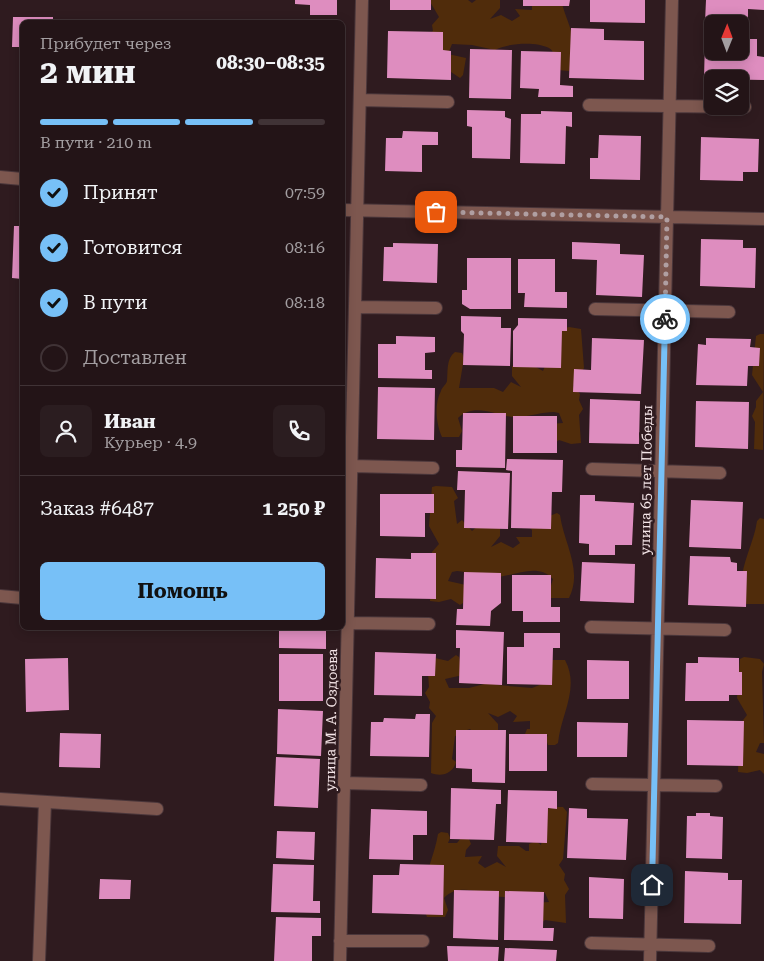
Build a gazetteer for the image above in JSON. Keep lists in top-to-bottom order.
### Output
{
  "streets": {
    "street": ["улица 65 лет Победы", "улица М. А. Оздоева"]
  },
  "north": "top",
  "page": {
    "heading": ["2 мин", "Прибудет через", "08:30–08:35"],
    "panel": [
      "Иван",
      "Курьер · 4.9",
      "Заказ #6487",
      "1 250 ₽"
    ],
    "bar": "В пути · 210 m",
    "list": [
      ["Принят", "07:59"],
      ["Готовится", "08:16"],
      ["В пути", "08:18"],
      "Доставлен"
    ],
    "buttons": "Помощь"
  }
}
